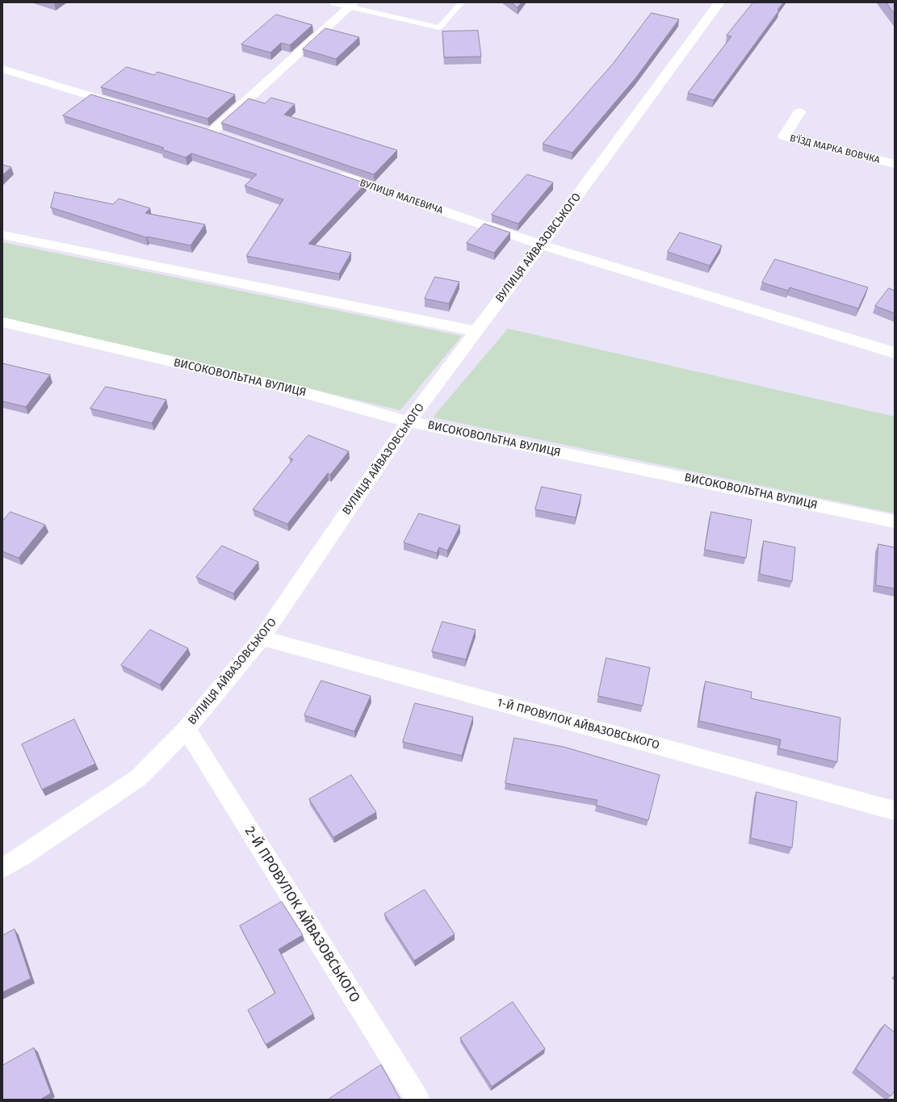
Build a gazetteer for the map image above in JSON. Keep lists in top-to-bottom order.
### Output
{
  "streets": {
    "street": [
      "В'ЇЗД МАРКА ВОВЧКА",
      "ВУЛИЦЯ МАЛЕВИЧА",
      "ВУЛИЦЯ АЙВАЗОВСЬКОГО",
      "ВИСОКОВОЛЬТНА ВУЛИЦЯ",
      "1-Й ПРОВУЛОК АЙВАЗОВСЬКОГО",
      "2-Й ПРОВУЛОК АЙВАЗОВСЬКОГО"
    ]
  },
  "crossings": [
    ["ВУЛИЦЯ МАЛЕВИЧА", "ВУЛИЦЯ АЙВАЗОВСЬКОГО"],
    ["ВУЛИЦЯ АЙВАЗОВСЬКОГО", "ВИСОКОВОЛЬТНА ВУЛИЦЯ"],
    ["ВУЛИЦЯ АЙВАЗОВСЬКОГО", "1-Й ПРОВУЛОК АЙВАЗОВСЬКОГО"],
    ["ВУЛИЦЯ АЙВАЗОВСЬКОГО", "2-Й ПРОВУЛОК АЙВАЗОВСЬКОГО"]
  ]
}
